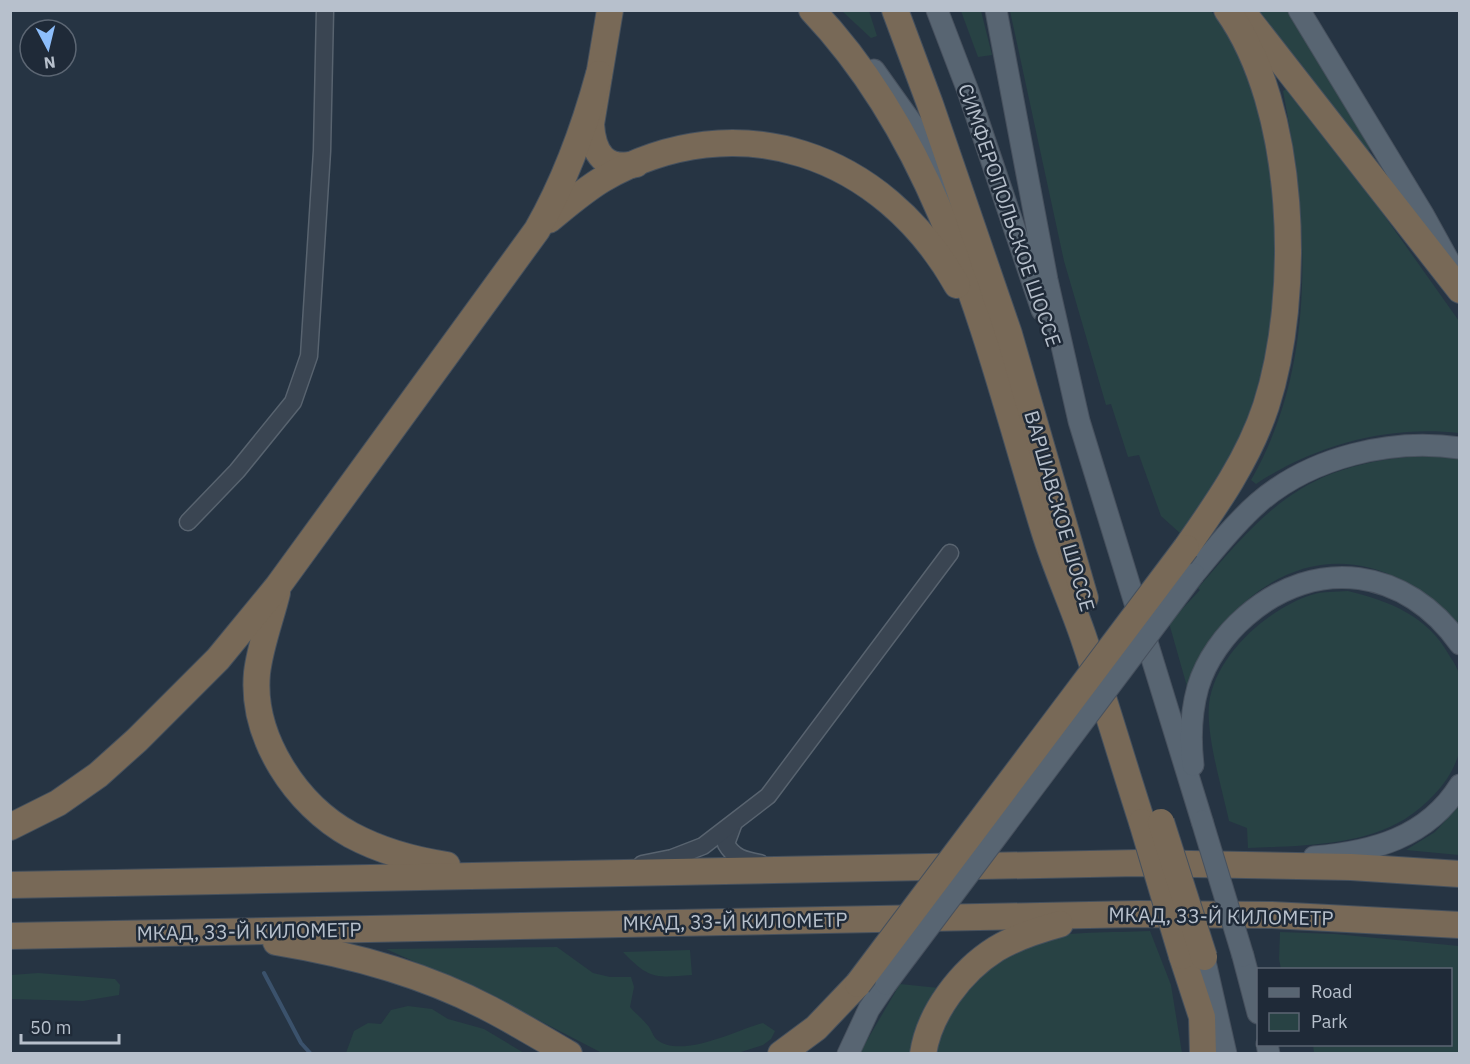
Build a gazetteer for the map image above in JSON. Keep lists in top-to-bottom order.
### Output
{
  "streets": {
    "highway": ["СИМФЕРОПОЛЬСКОЕ ШОССЕ", "ВАРШАВСКОЕ ШОССЕ", "МКАД, 33-Й КИЛОМЕТР"]
  },
  "crossings": [
    ["СИМФЕРОПОЛЬСКОЕ ШОССЕ", "ВАРШАВСКОЕ ШОССЕ"]
  ],
  "legend": ["Road", "Park"],
  "scale_bar": "50 m",
  "north": "bottom"
}
